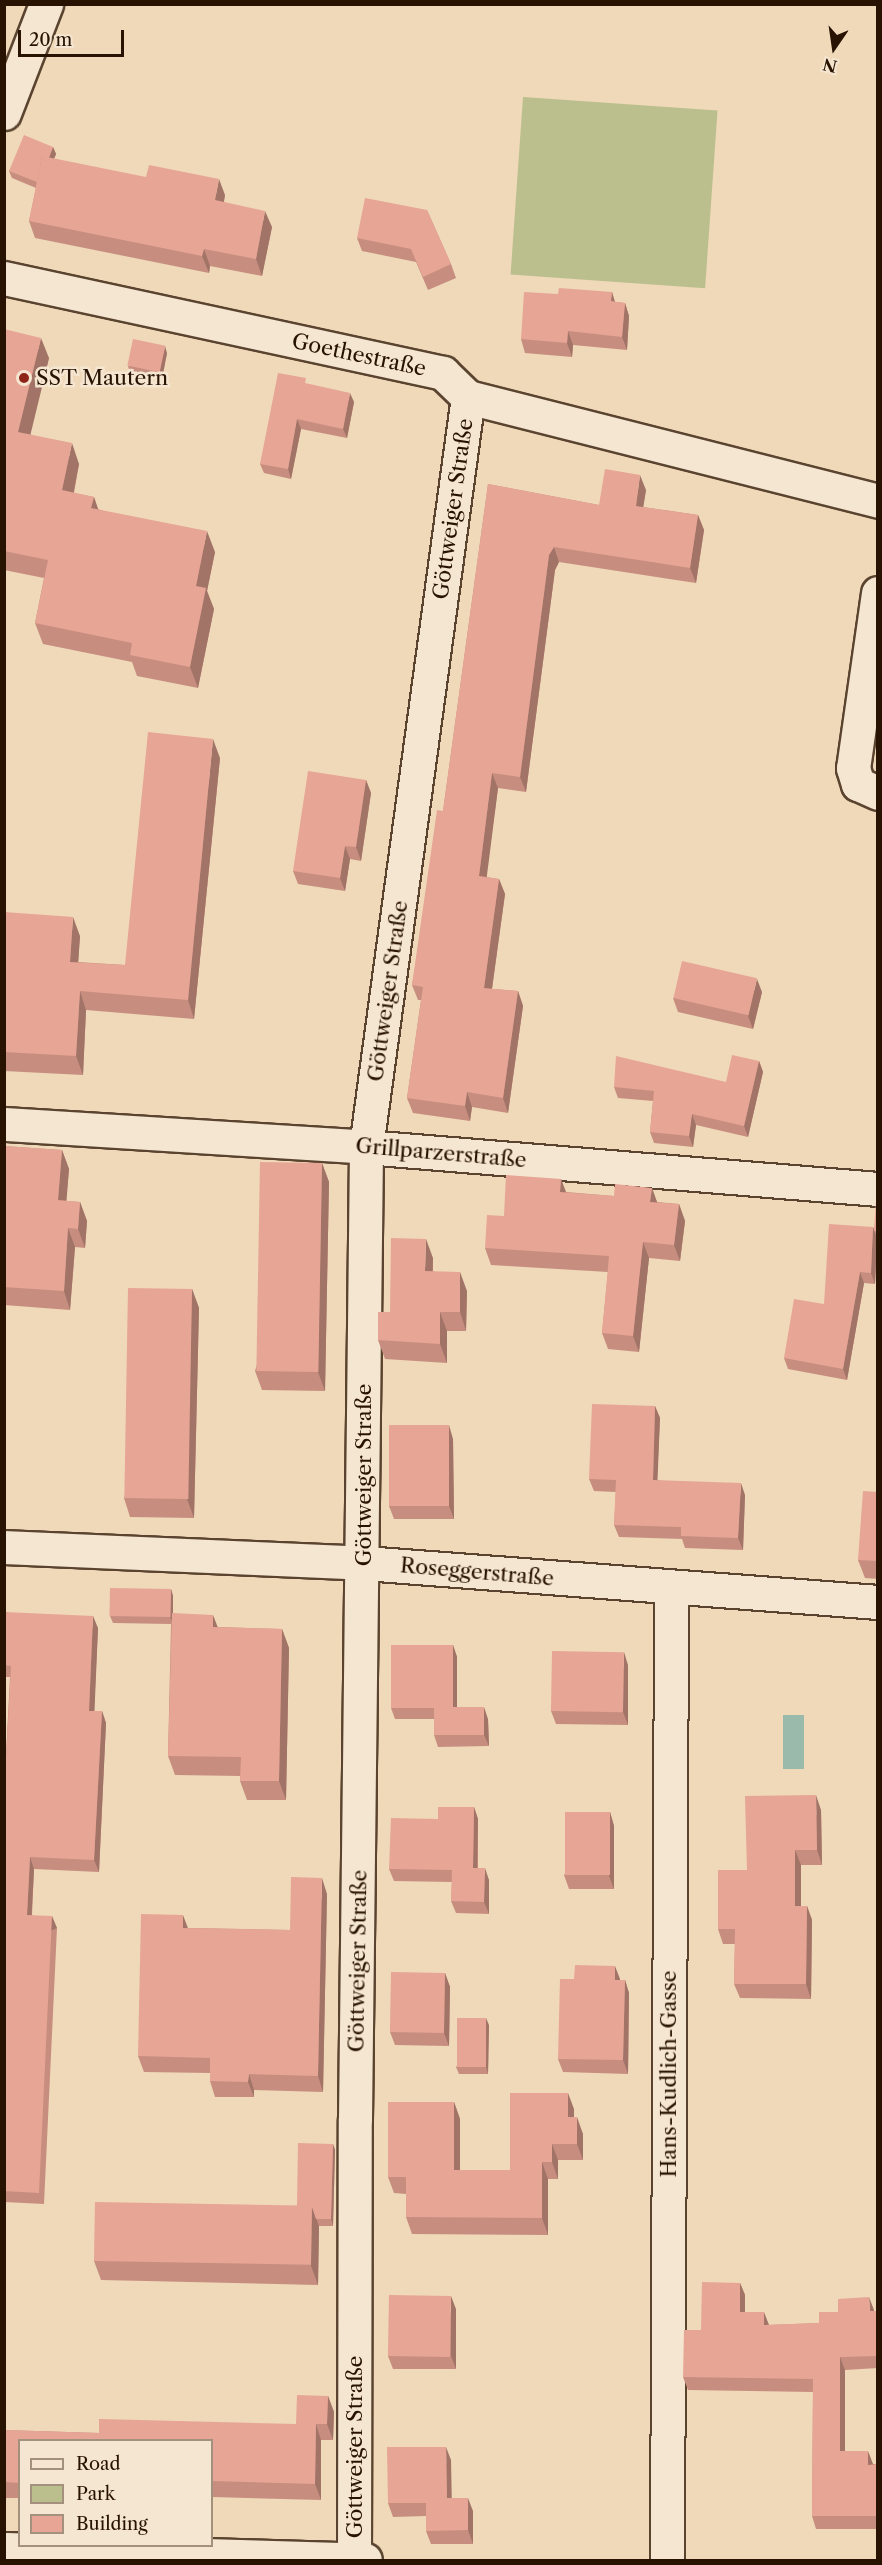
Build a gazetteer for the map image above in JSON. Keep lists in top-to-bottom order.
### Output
{
  "streets": {
    "street": [
      "Goethestraße",
      "Göttweiger Straße",
      "Grillparzerstraße",
      "Roseggerstraße",
      "Hans-Kudlich-Gasse"
    ]
  },
  "crossings": [
    ["Goethestraße", "Göttweiger Straße"],
    ["Göttweiger Straße", "Grillparzerstraße"],
    ["Göttweiger Straße", "Roseggerstraße"],
    ["Roseggerstraße", "Hans-Kudlich-Gasse"]
  ],
  "places": ["SST Mautern"],
  "legend": ["Road", "Park", "Building"],
  "scale_bar": "20 m",
  "north": "bottom"
}
